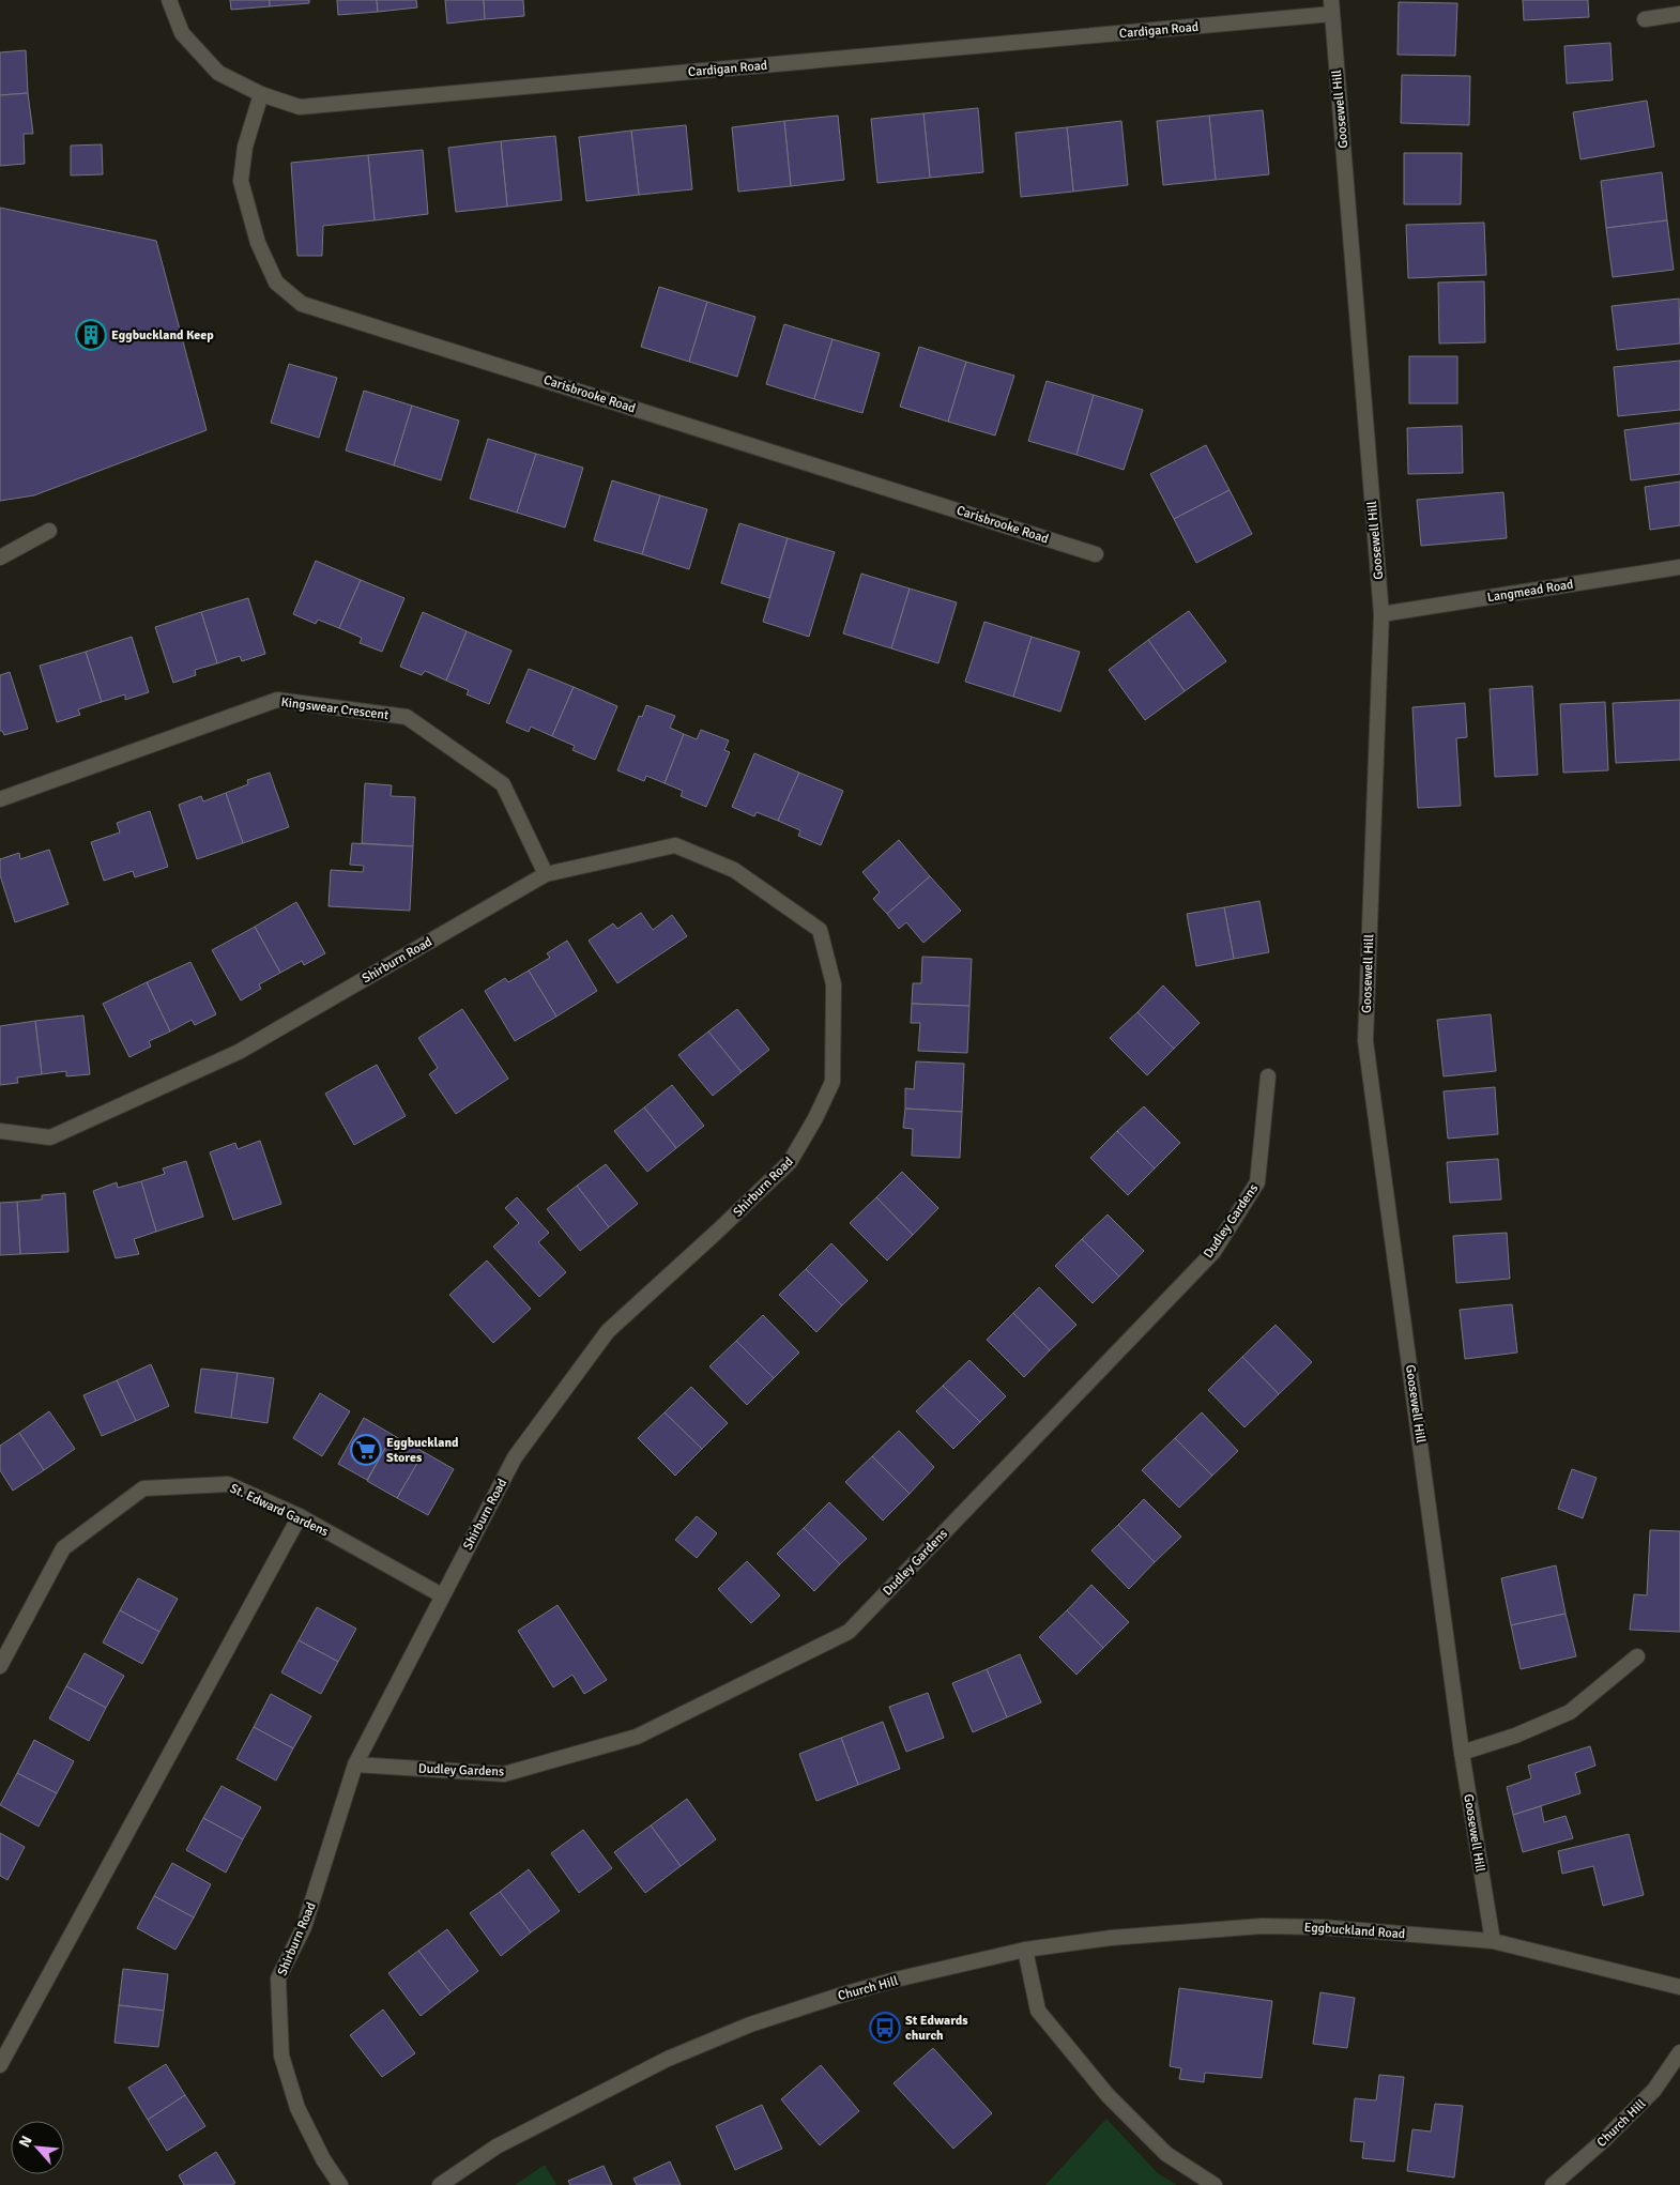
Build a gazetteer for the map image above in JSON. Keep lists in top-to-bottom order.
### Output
{
  "streets": {
    "street": [
      "Cardigan Road",
      "Goosewell Hill",
      "Carisbrooke Road",
      "Langmead Road",
      "Kingswear Crescent",
      "Shirburn Road",
      "Dudley Gardens",
      "St. Edward Gardens",
      "Eggbuckland Road",
      "Church Hill"
    ]
  },
  "crossings": [
    ["Cardigan Road", "Goosewell Hill"],
    ["Cardigan Road", "Carisbrooke Road"],
    ["Goosewell Hill", "Langmead Road"],
    ["Goosewell Hill", "Eggbuckland Road"],
    ["Kingswear Crescent", "Shirburn Road"],
    ["Shirburn Road", "Dudley Gardens"],
    ["Shirburn Road", "St. Edward Gardens"],
    ["Eggbuckland Road", "Church Hill"]
  ],
  "places": {
    "building": ["Eggbuckland Keep"],
    "supermarket": ["Eggbuckland Stores"],
    "bus stop": ["St Edwards church"]
  },
  "north": "top left"
}
